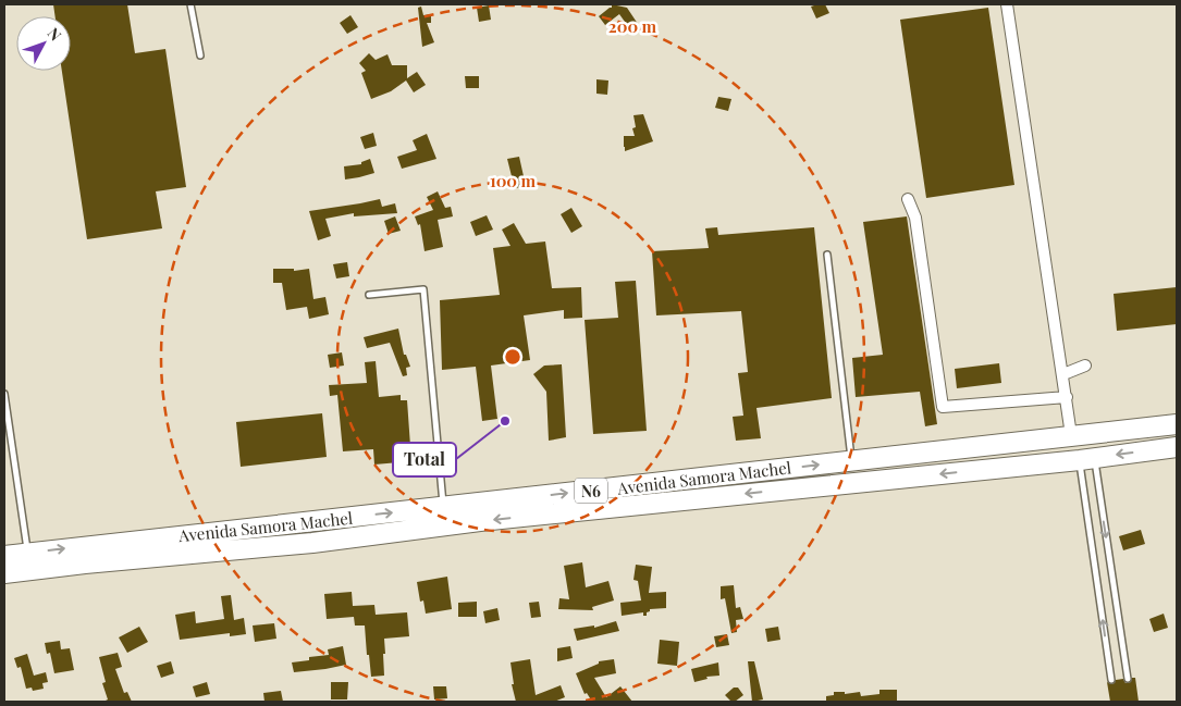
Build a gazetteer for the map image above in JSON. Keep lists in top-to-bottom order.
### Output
{
  "streets": {
    "highway": ["Avenida Samora Machel", "N6"]
  },
  "places": ["Total"],
  "north": "top right",
  "rings": ["200 m", "100 m"]
}
